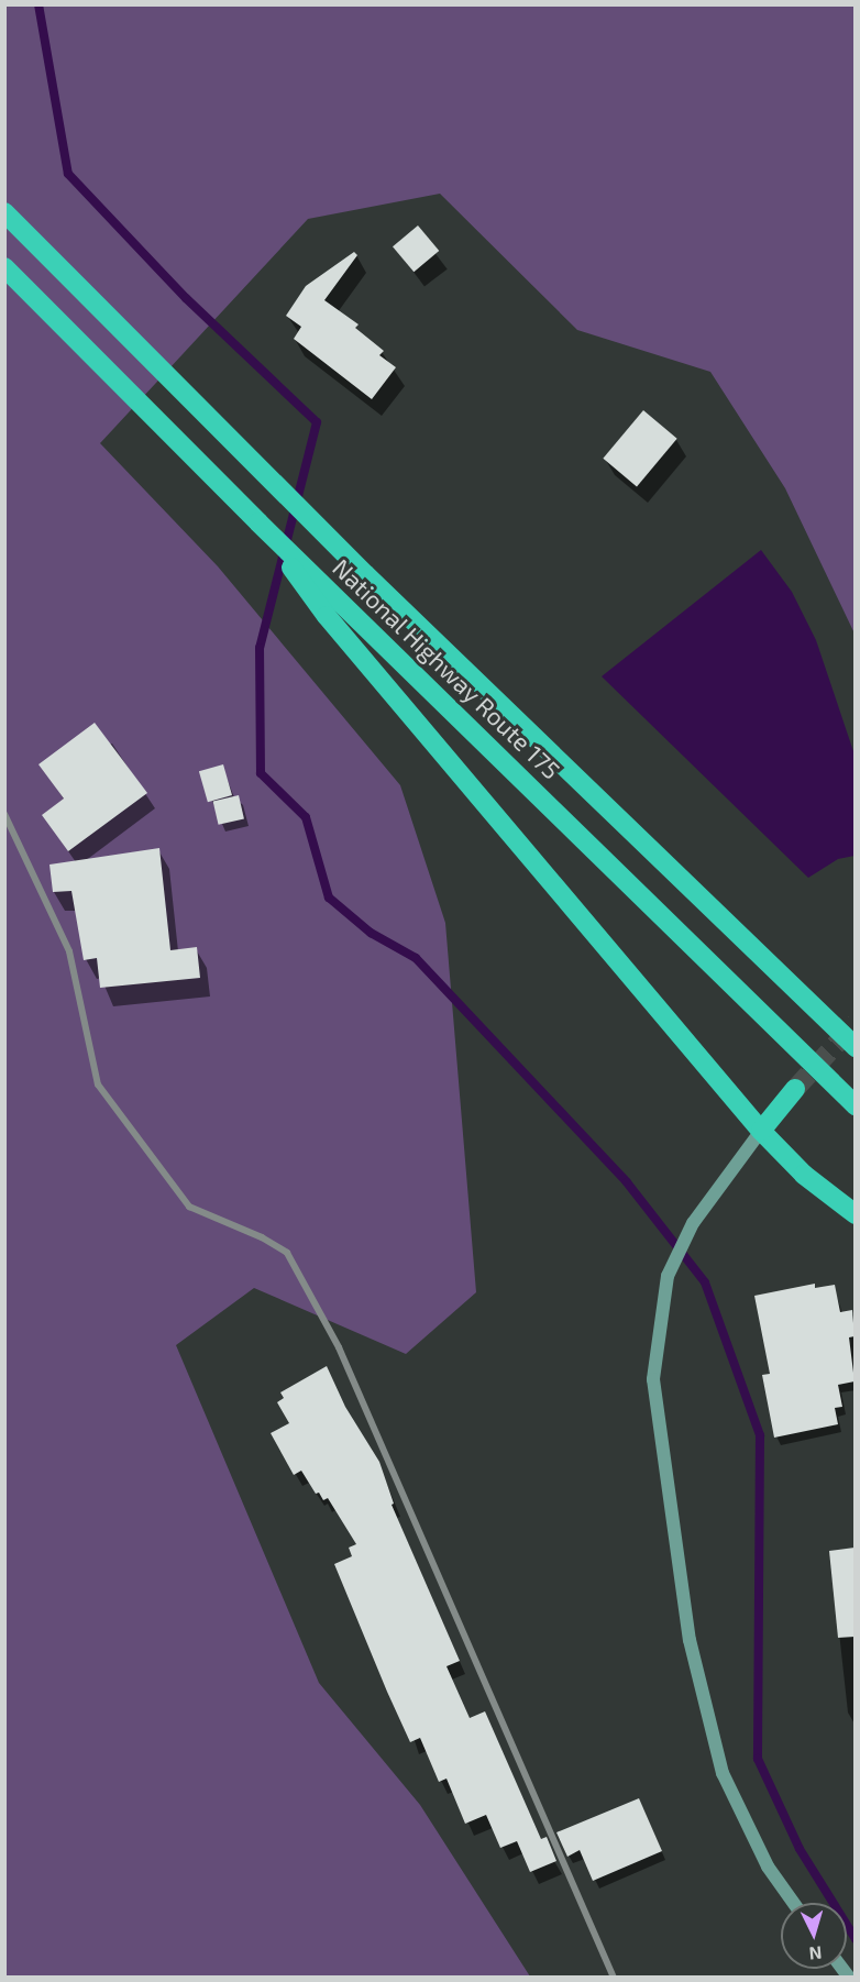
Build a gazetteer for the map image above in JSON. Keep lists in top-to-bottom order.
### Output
{
  "streets": {
    "highway": ["National Highway Route 175"]
  },
  "north": "bottom"
}
